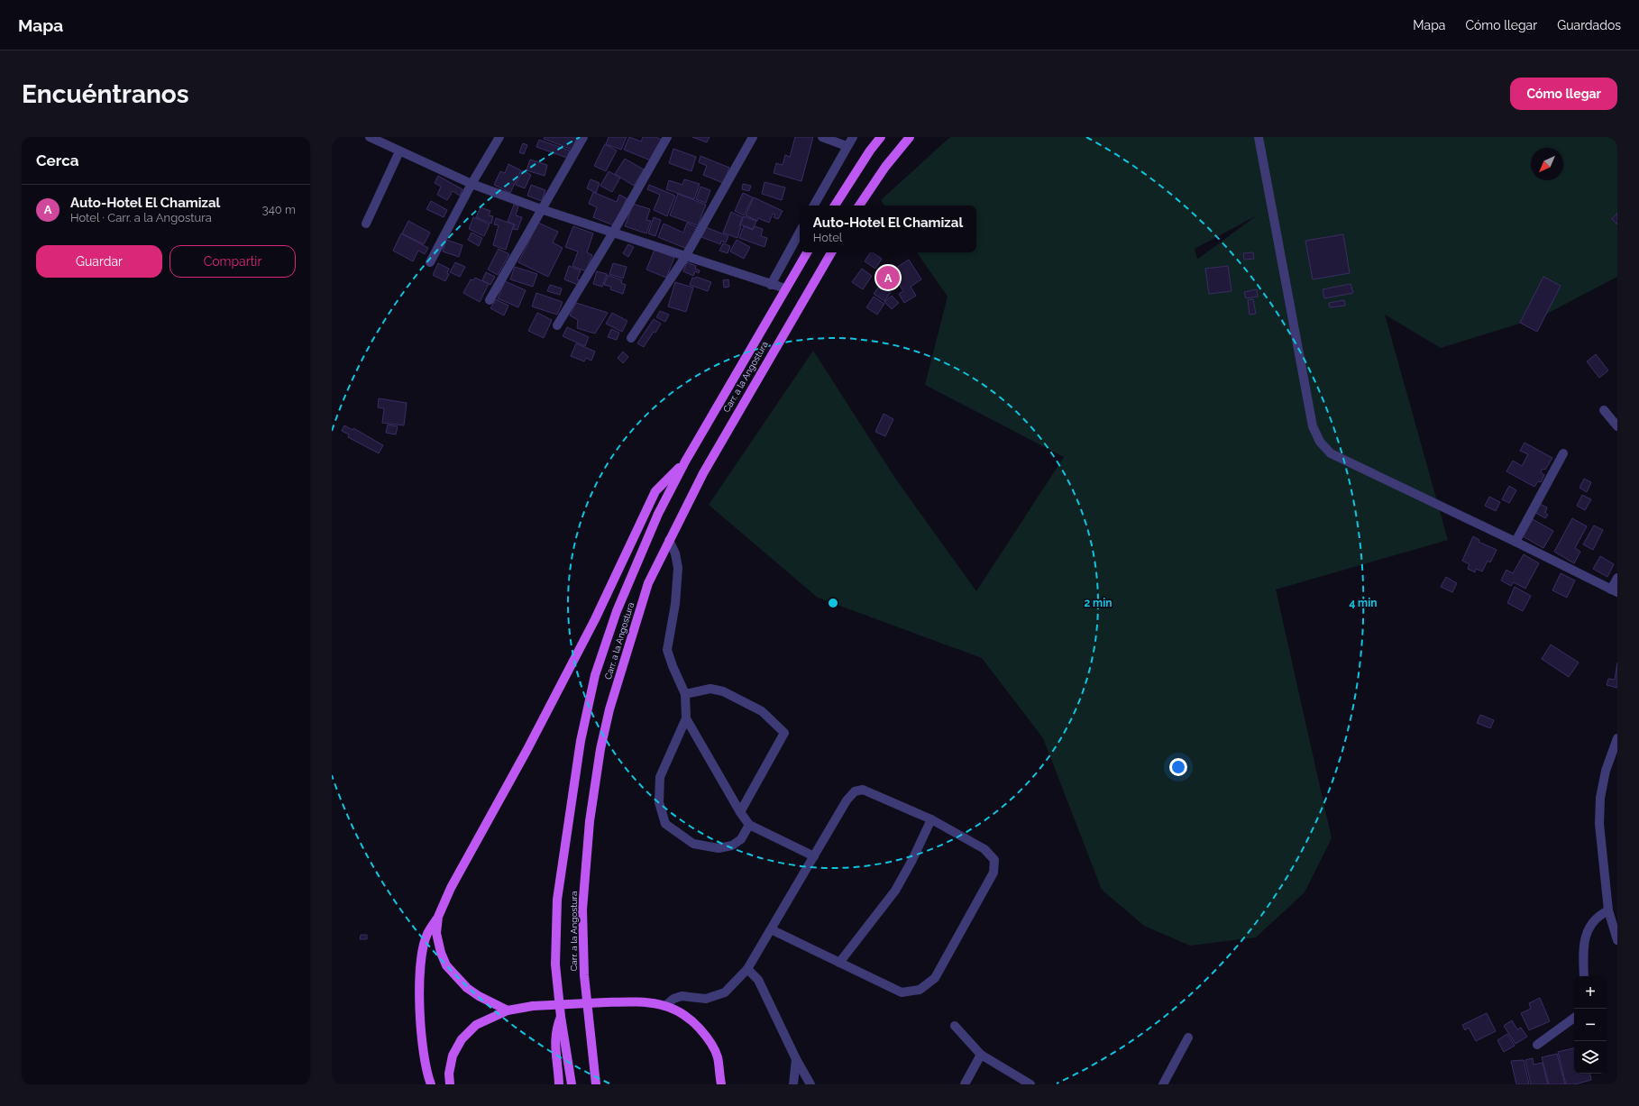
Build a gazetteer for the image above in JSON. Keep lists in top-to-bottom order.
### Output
{
  "streets": {
    "main road": ["Carr. a la Angostura"]
  },
  "north": "bottom left",
  "page": {
    "header": "Mapa",
    "nav": ["Mapa", "Cómo llegar", "Guardados"],
    "buttons": [
      "Cómo llegar",
      ["Guardar", "Compartir"]
    ],
    "title": "Encuéntranos",
    "heading": "Cerca",
    "list": [
      {
        "mark": "A",
        "name": "Auto-Hotel El Chamizal",
        "note": "Hotel · Carr. a la Angostura",
        "value": "340 m"
      }
    ],
    "popup": ["Auto-Hotel El Chamizal", "Hotel"],
    "pins": "A",
    "map_buttons": ["+", "−"]
  },
  "rings": ["2 min", "4 min"]
}
